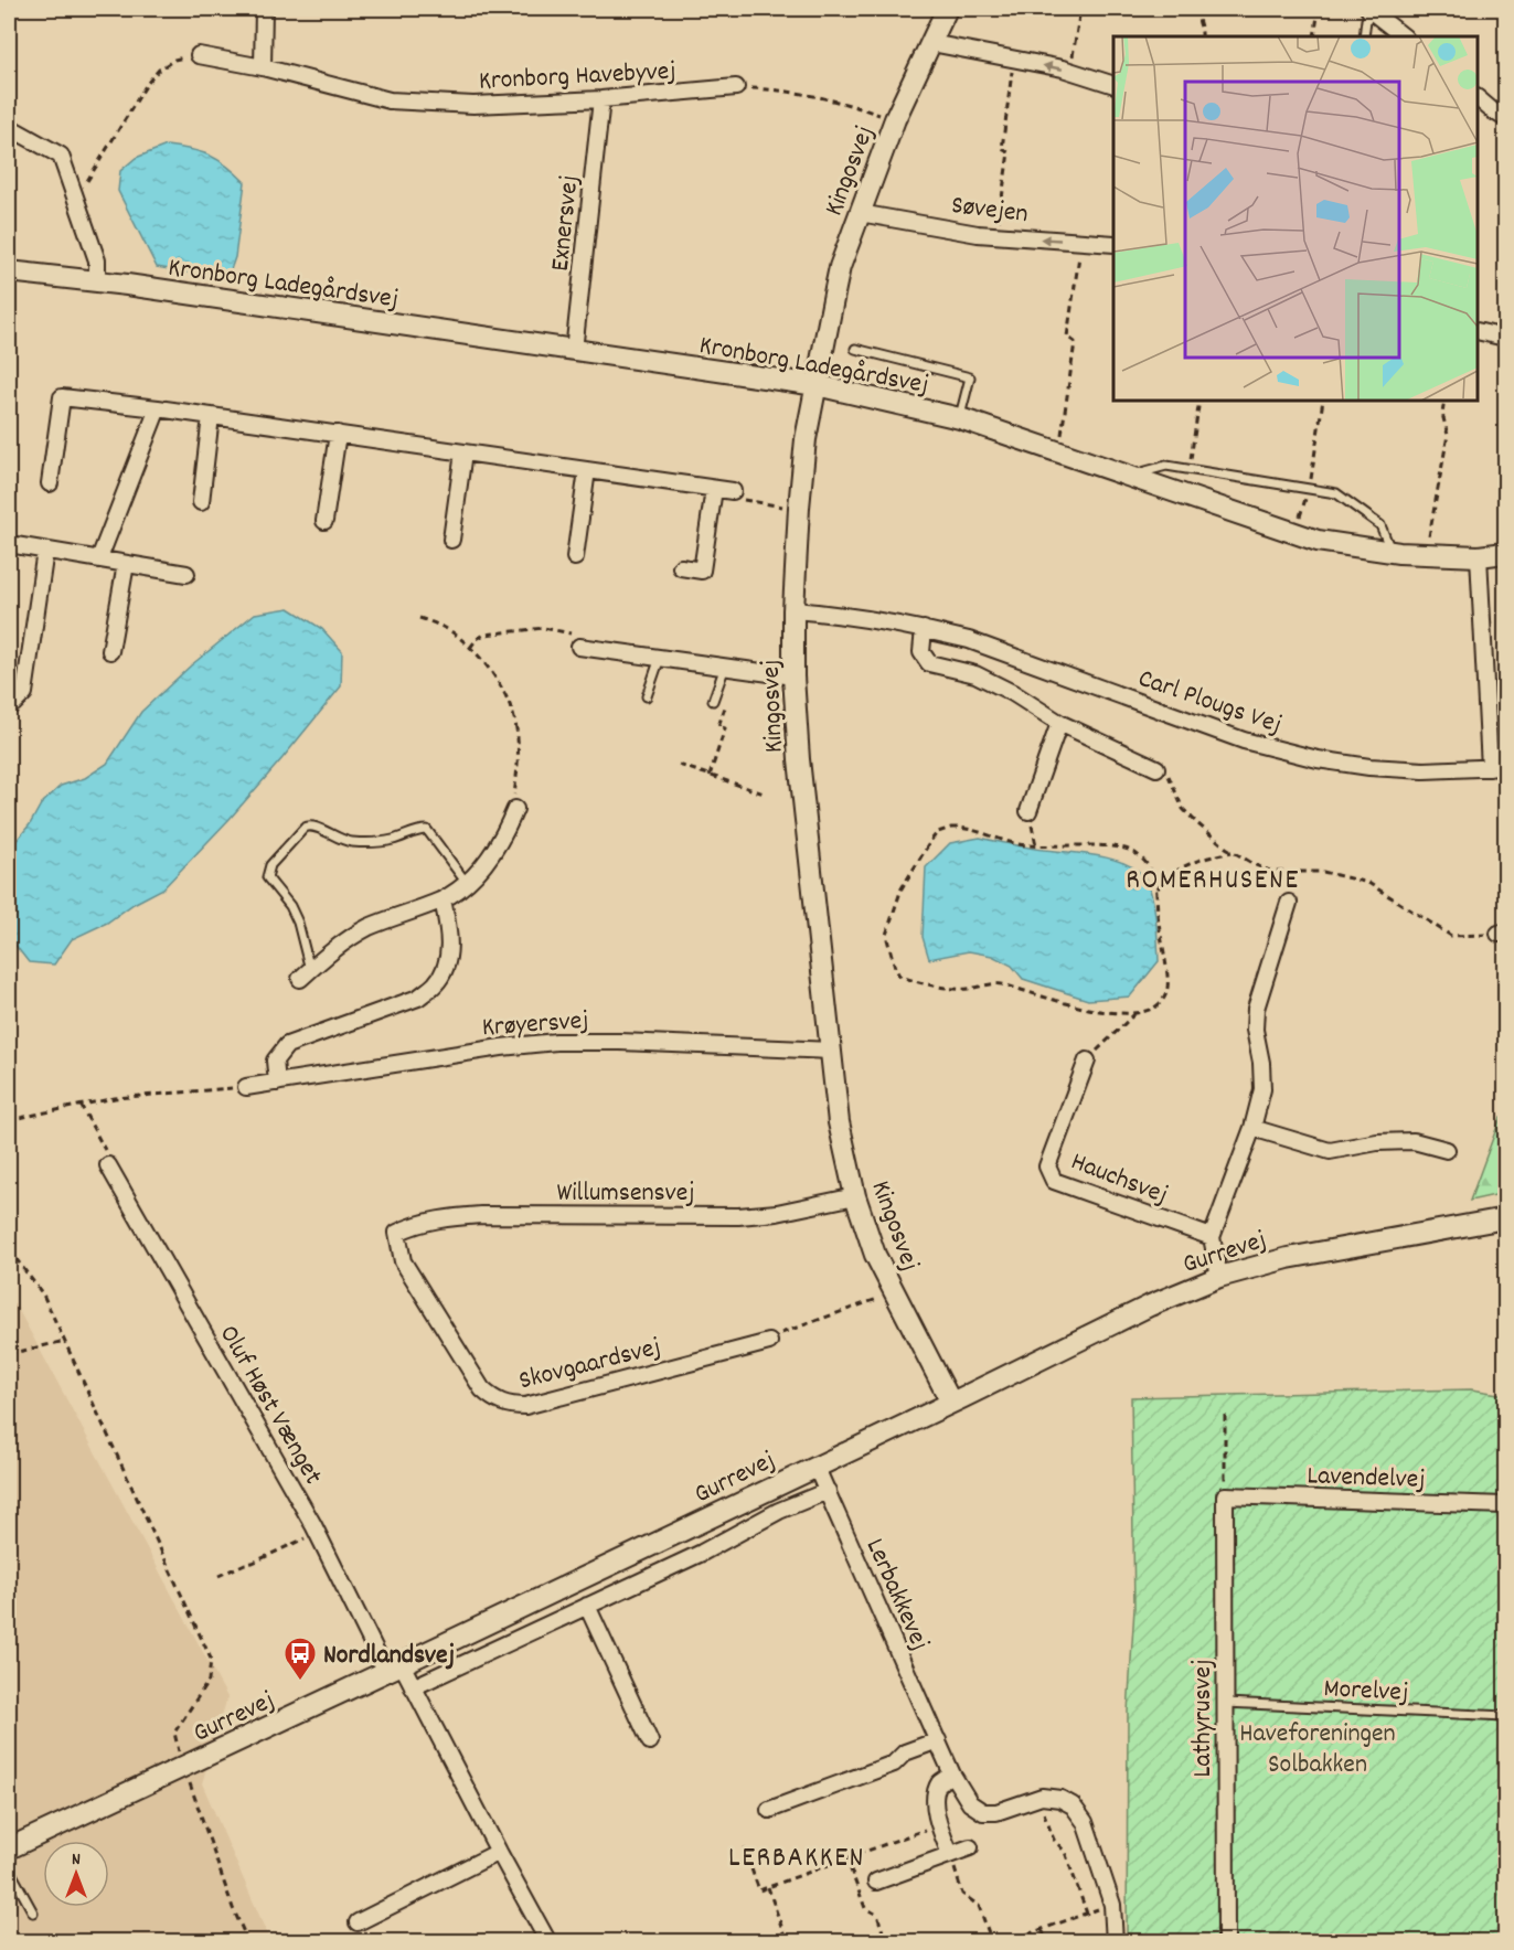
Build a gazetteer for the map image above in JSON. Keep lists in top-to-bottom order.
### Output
{
  "streets": {
    "street": [
      "Kronborg Havebyvej",
      "Kingosvej",
      "Søvejen",
      "Exnersvej",
      "Kronborg Ladegårdsvej",
      "Carl Plougs Vej",
      "Krøyersvej",
      "Hauchsvej",
      "Willumsensvej",
      "Gurrevej",
      "Skovgaardsvej",
      "Oluf Høst Vænget",
      "Lavendelvej",
      "Lerbakkevej",
      "Lathyrusvej"
    ],
    "lane": ["Morelvej"]
  },
  "crossings": [
    ["Kronborg Havebyvej", "Exnersvej"],
    ["Kingosvej", "Søvejen"],
    ["Kingosvej", "Kronborg Ladegårdsvej"],
    ["Kingosvej", "Carl Plougs Vej"],
    ["Kingosvej", "Krøyersvej"],
    ["Kingosvej", "Willumsensvej"],
    ["Kingosvej", "Gurrevej"],
    ["Exnersvej", "Kronborg Ladegårdsvej"],
    ["Willumsensvej", "Skovgaardsvej"],
    ["Gurrevej", "Oluf Høst Vænget"],
    ["Gurrevej", "Lerbakkevej"],
    ["Lavendelvej", "Lathyrusvej"],
    ["Morelvej", "Lathyrusvej"]
  ],
  "districts": ["ROMERHUSENE", "LERBAKKEN"],
  "parks": ["Haveforeningen Solbakken"],
  "places": {
    "bus stop": ["Nordlandsvej"]
  },
  "north": "top"
}
